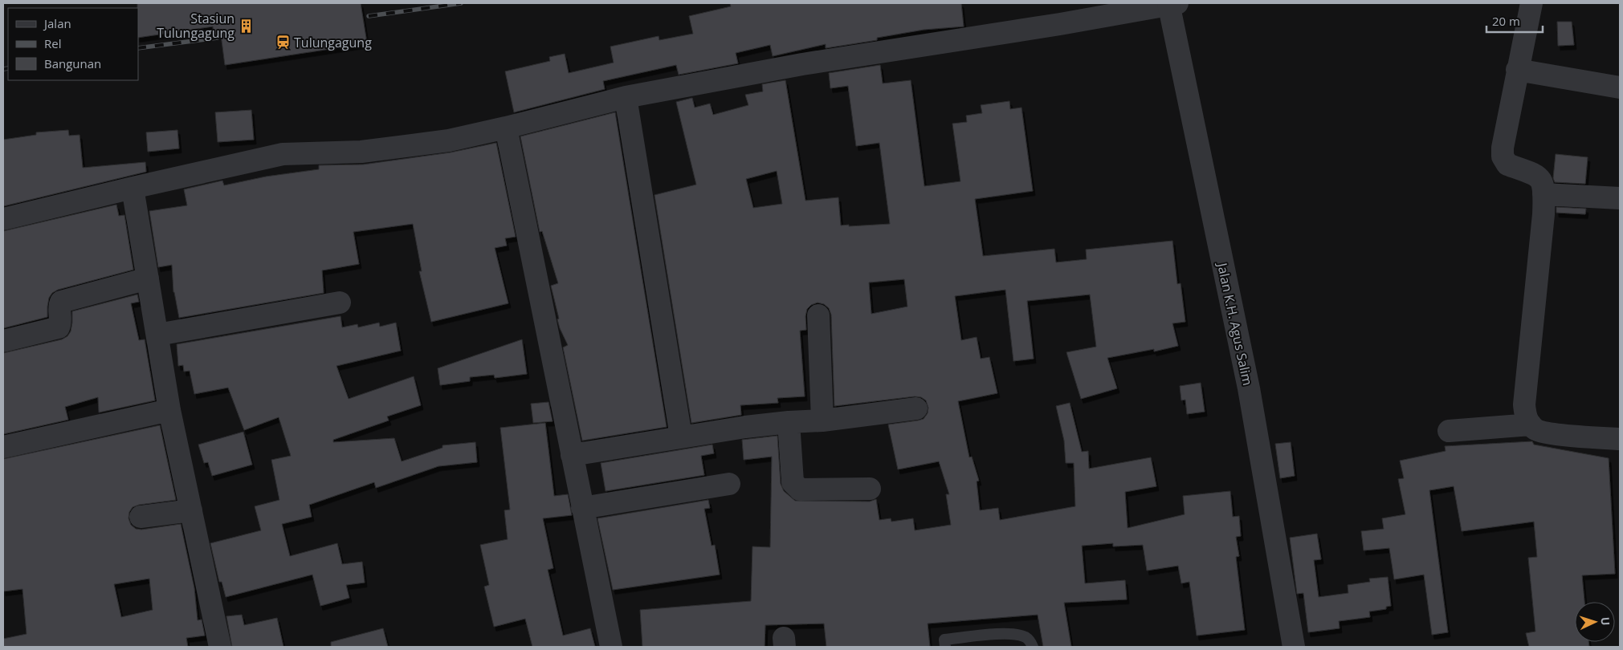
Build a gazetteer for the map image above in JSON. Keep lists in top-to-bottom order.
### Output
{
  "streets": {
    "street": ["Jalan K.H. Agus Salim"]
  },
  "places": {
    "building": ["Stasiun Tulungagung"],
    "station": ["Tulungagung"]
  },
  "legend": ["Jalan", "Rel", "Bangunan"],
  "scale_bar": "20 m",
  "north": "right"
}
